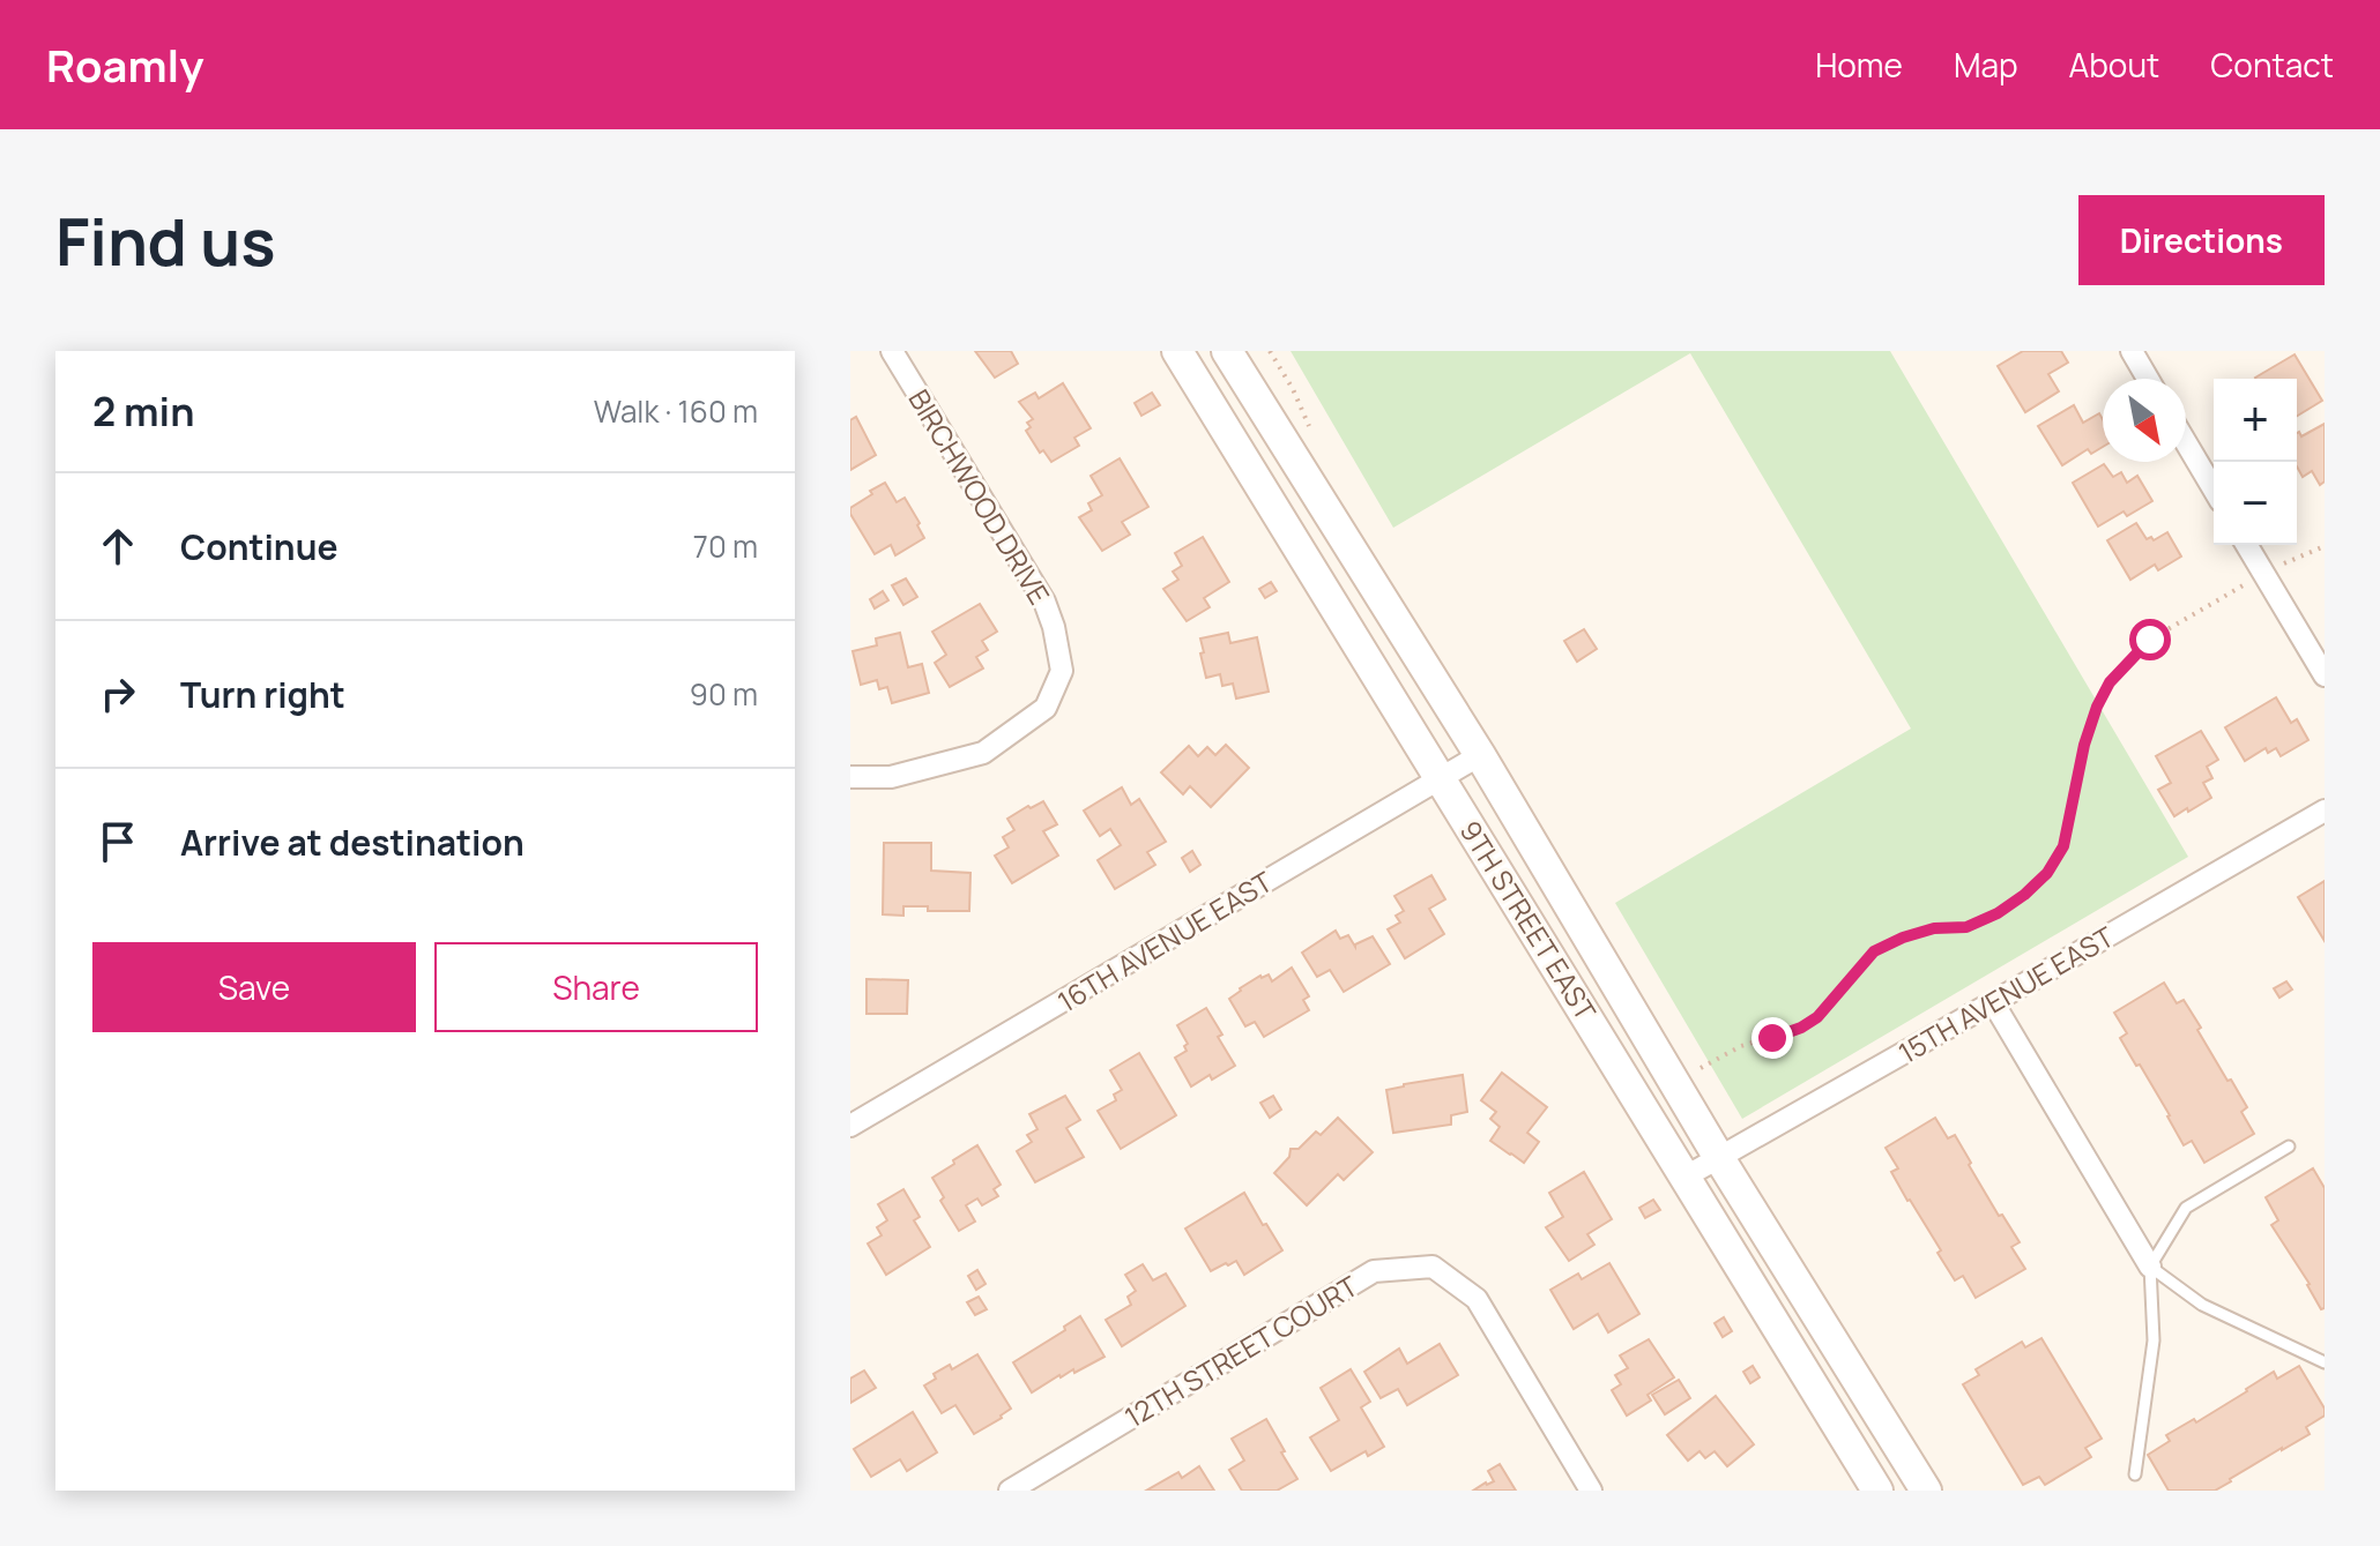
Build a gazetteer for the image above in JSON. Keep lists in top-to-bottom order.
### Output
{
  "streets": {
    "main road": ["9TH STREET EAST"],
    "street": [
      "BIRCHWOOD DRIVE",
      "16TH AVENUE EAST",
      "15TH AVENUE EAST",
      "12TH STREET COURT"
    ]
  },
  "crossings": [
    ["9TH STREET EAST", "16TH AVENUE EAST"],
    ["9TH STREET EAST", "15TH AVENUE EAST"]
  ],
  "north": "bottom right",
  "page": {
    "header": "Roamly",
    "nav": [
      "Home",
      "Map",
      "About",
      "Contact"
    ],
    "buttons": [
      "Directions",
      ["Save", "Share"]
    ],
    "title": "Find us",
    "heading": ["2 min", "Walk · 160 m"],
    "map_buttons": ["+", "−"],
    "list": [
      ["Continue", "70 m"],
      ["Turn right", "90 m"],
      "Arrive at destination"
    ]
  }
}
